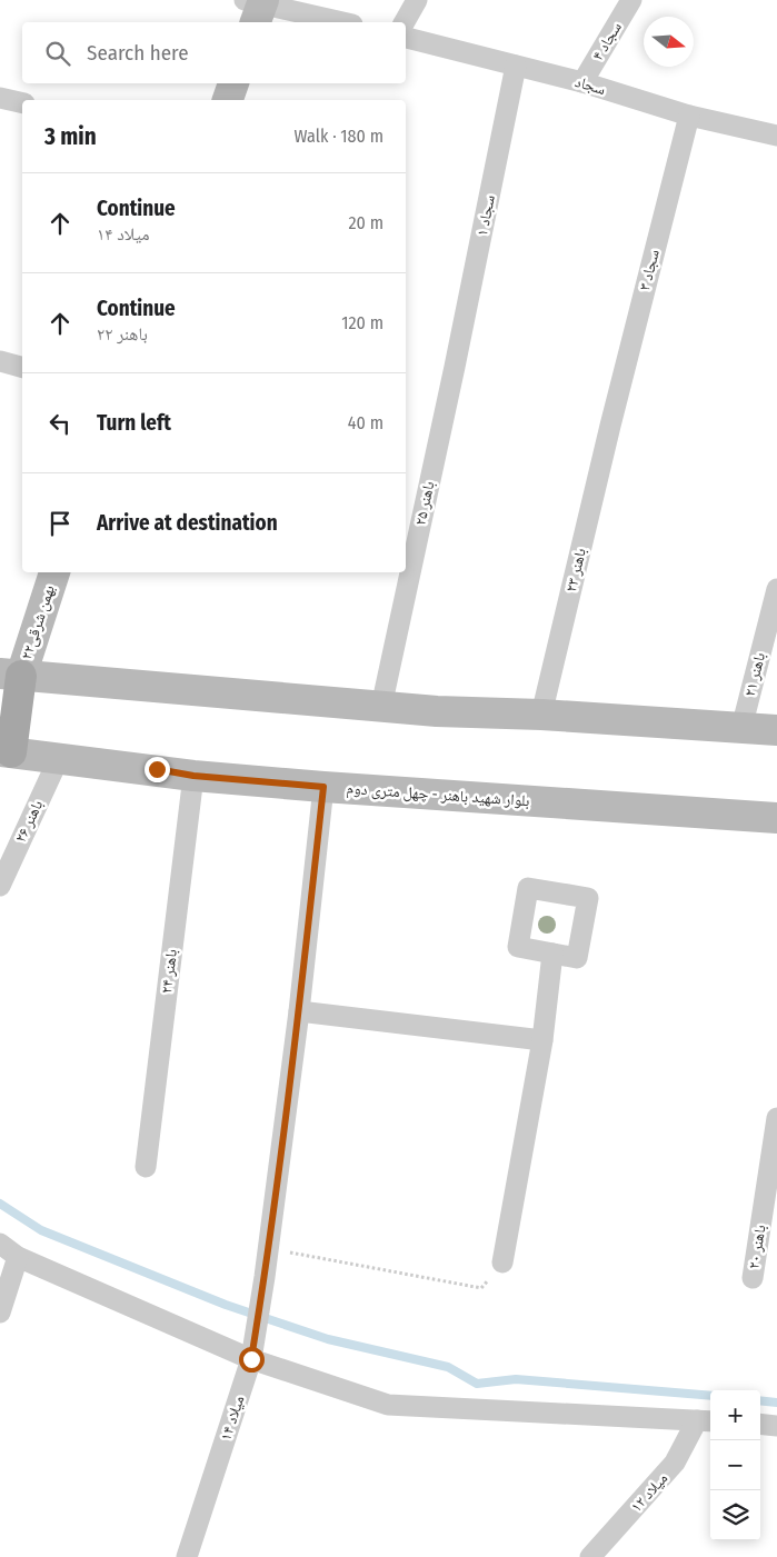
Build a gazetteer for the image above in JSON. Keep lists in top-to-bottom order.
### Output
{
  "streets": {
    "street": [
      "سجاد ۴",
      "سجاد",
      "سجاد ۱",
      "سجاد ۳",
      "باهنر ۲۵",
      "باهنر ۲۳",
      "۲۲بهمن شرقی",
      "باهنر ۲۱",
      "بلوار شهید باهنر - چهل متری دوم",
      "باهنر ۲۶",
      "باهنر ۲۴",
      "باهنر ۲۰",
      "میلاد ۱۴",
      "میلاد ۱۲"
    ]
  },
  "crossings": [
    ["سجاد ۴", "سجاد"],
    ["سجاد", "سجاد ۱"],
    ["سجاد", "سجاد ۳"],
    ["سجاد ۱", "باهنر ۲۵"],
    ["سجاد ۳", "باهنر ۲۳"],
    ["بلوار شهید باهنر - چهل متری دوم", "باهنر ۲۶"],
    ["بلوار شهید باهنر - چهل متری دوم", "باهنر ۲۴"],
    ["بلوار شهید باهنر - چهل متری دوم", "میلاد ۱۴"]
  ],
  "north": "right",
  "page": {
    "search": "Search here",
    "heading": ["3 min", "Walk · 180 m"],
    "list": [
      ["Continue", "میلاد ۱۴", "20 m"],
      ["Continue", "باهنر ۲۲", "120 m"],
      ["Turn left", "40 m"],
      "Arrive at destination"
    ],
    "map_buttons": ["+", "−"]
  }
}
